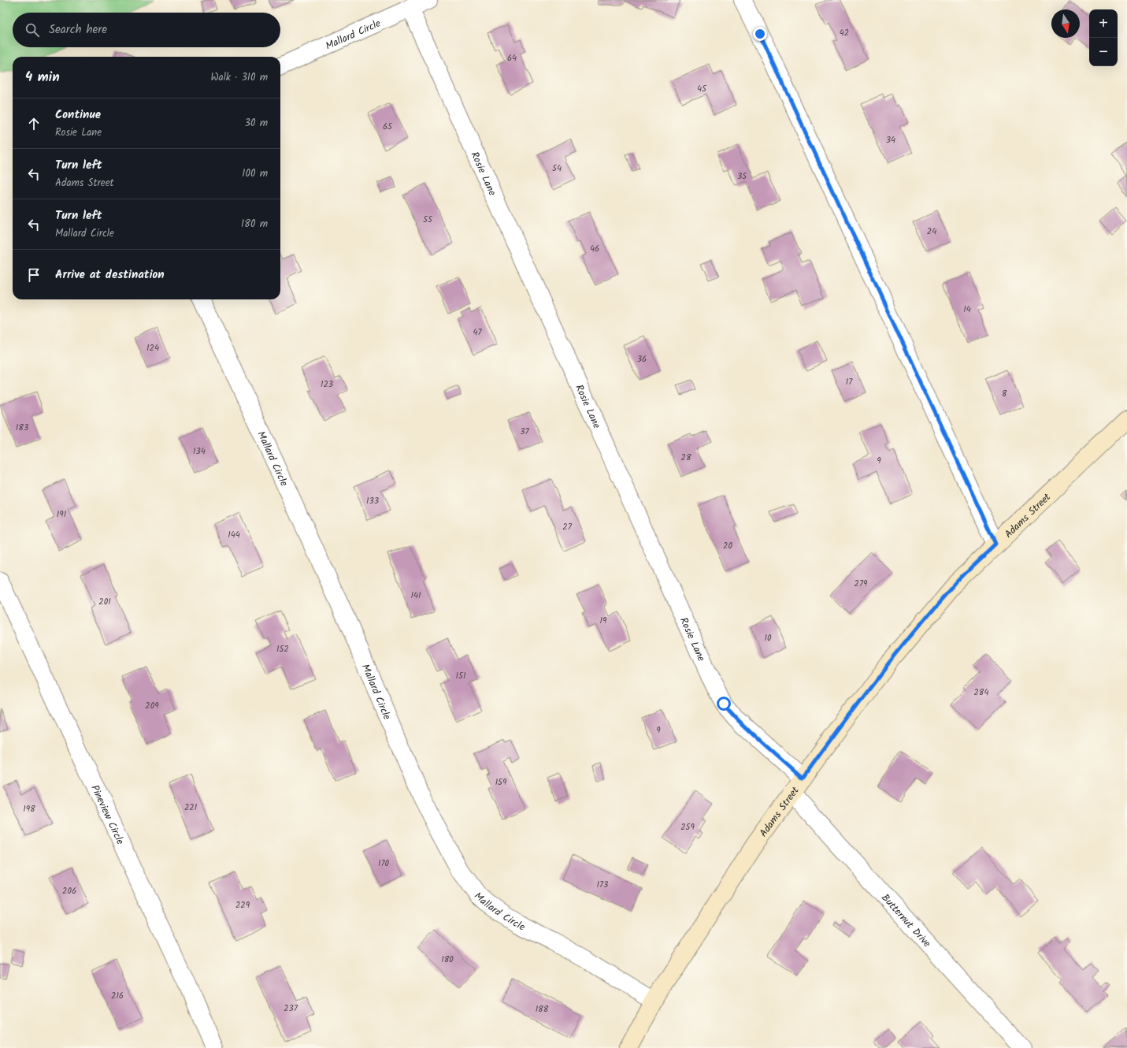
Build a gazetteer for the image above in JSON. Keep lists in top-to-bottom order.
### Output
{
  "streets": {
    "street": [
      "Mallard Circle",
      "Rosie Lane",
      "Adams Street",
      "Pineview Circle",
      "Butternut Drive"
    ]
  },
  "crossings": [
    ["Mallard Circle", "Rosie Lane"],
    ["Mallard Circle", "Adams Street"],
    ["Rosie Lane", "Adams Street"],
    ["Adams Street", "Butternut Drive"]
  ],
  "house_numbers": [
    "42",
    "64",
    "45",
    "65",
    "34",
    "54",
    "35",
    "55",
    "24",
    "46",
    "14",
    "47",
    "124",
    "36",
    "17",
    "123",
    "8",
    "183",
    "37",
    "134",
    "28",
    "9",
    "133",
    "191",
    "27",
    "144",
    "20",
    "279",
    "141",
    "201",
    "19",
    "10",
    "152",
    "151",
    "284",
    "209",
    "9",
    "159",
    "221",
    "198",
    "259",
    "170",
    "173",
    "206",
    "229",
    "180",
    "216",
    "237",
    "188"
  ],
  "north": "bottom",
  "page": {
    "map_buttons": ["+", "−"],
    "search": "Search here",
    "heading": ["4 min", "Walk · 310 m"],
    "list": [
      ["Continue", "Rosie Lane", "30 m"],
      ["Turn left", "Adams Street", "100 m"],
      ["Turn left", "Mallard Circle", "180 m"],
      "Arrive at destination"
    ]
  }
}
